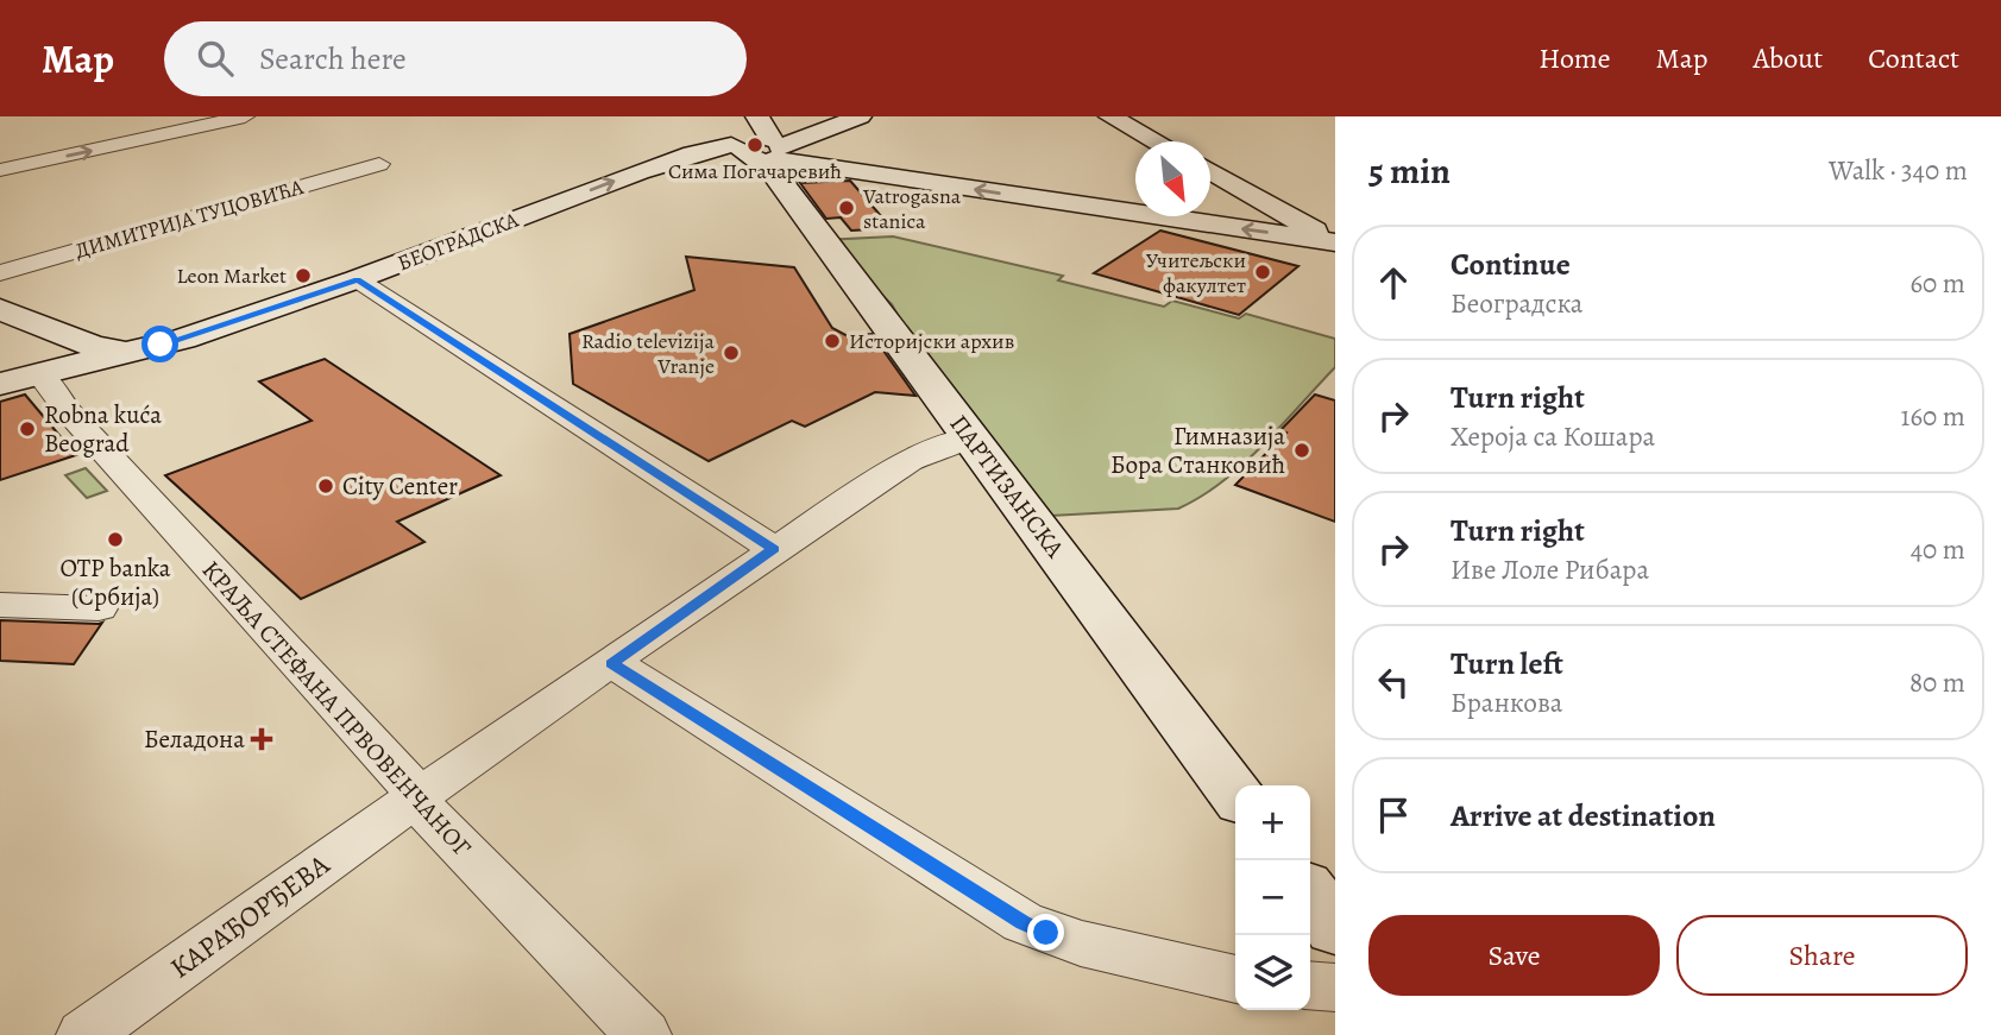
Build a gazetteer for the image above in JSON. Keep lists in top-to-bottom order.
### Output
{
  "streets": {
    "street": [
      "ДИМИТРИЈА ТУЦОВИЋА",
      "БЕОГРАДСКА",
      "ПАРТИЗАНСКА",
      "КРАЉА СТЕФАНА ПРВОВЕНЧАНОГ",
      "КАРАЂОРЂЕВА"
    ]
  },
  "crossings": [
    ["БЕОГРАДСКА", "ПАРТИЗАНСКА"],
    ["БЕОГРАДСКА", "КРАЉА СТЕФАНА ПРВОВЕНЧАНОГ"],
    ["ПАРТИЗАНСКА", "КАРАЂОРЂЕВА"],
    ["КРАЉА СТЕФАНА ПРВОВЕНЧАНОГ", "КАРАЂОРЂЕВА"]
  ],
  "one_way": ["БЕОГРАДСКА"],
  "places": {
    "other": [
      "Сима Погачаревић",
      "Vatrogasna stanica",
      "Учитељски факултет",
      "Leon Market",
      "Историјски архив",
      "Radio televizija Vranje",
      "Robna kuća Beograd",
      "Гимназија Бора Станковић",
      "City Center",
      "OTP banka (Србија)"
    ],
    "health": ["Беладона"]
  },
  "north": "bottom right",
  "page": {
    "header": "Map",
    "search": "Search here",
    "nav": [
      "Home",
      "Map",
      "About",
      "Contact"
    ],
    "heading": ["5 min", "Walk · 340 m"],
    "list": [
      ["Continue", "Београдска", "60 m"],
      ["Turn right", "Хероја са Кошара", "160 m"],
      ["Turn right", "Иве Лоле Рибара", "40 m"],
      ["Turn left", "Бранкова", "80 m"],
      "Arrive at destination"
    ],
    "map_buttons": ["+", "−"],
    "buttons": ["Save", "Share"]
  }
}
